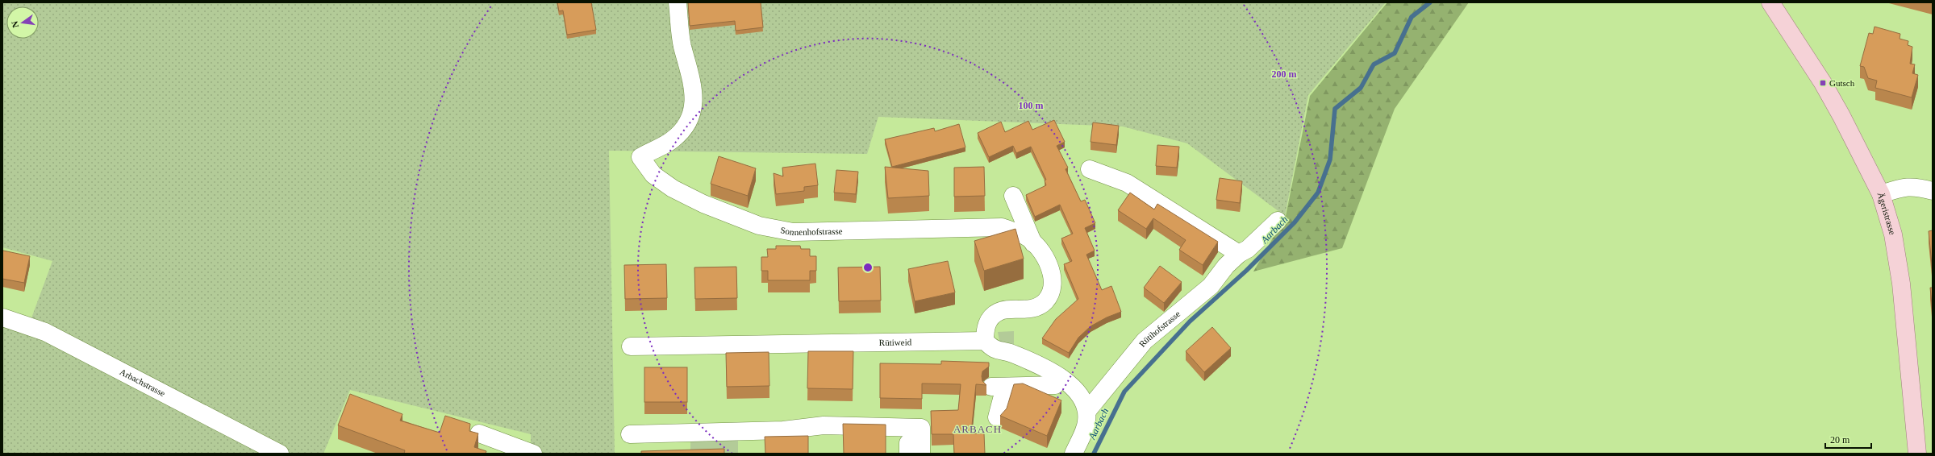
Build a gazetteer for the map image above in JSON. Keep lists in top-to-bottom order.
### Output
{
  "streets": {
    "main road": ["Ägeristrasse"],
    "street": [
      "Sonnenhofstrasse",
      "Rütihofstrasse",
      "Rütiweid",
      "Arbachstrasse"
    ]
  },
  "crossings": [
    ["Sonnenhofstrasse", "Rütiweid"]
  ],
  "districts": ["ARBACH"],
  "water": ["Aarbach"],
  "places": {
    "transit": ["Gutsch"]
  },
  "scale_bar": "20 m",
  "north": "left",
  "rings": ["200 m", "100 m"]
}
